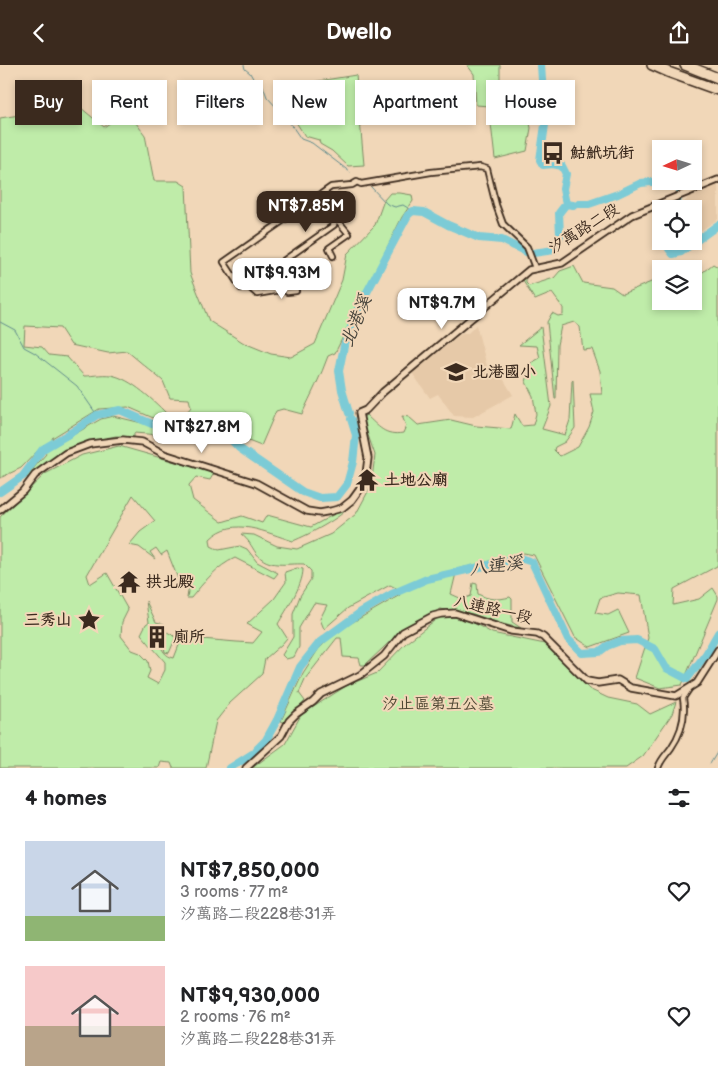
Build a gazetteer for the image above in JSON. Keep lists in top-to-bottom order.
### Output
{
  "streets": {
    "street": ["汐萬路二段", "八連路一段"]
  },
  "water": ["北港溪", "八連溪"],
  "parks": ["汐止區第五公墓"],
  "places": {
    "bus stop": ["鮕鮘坑街"],
    "school or university": ["北港國小"],
    "temple": ["土地公廟", "拱北殿"],
    "place": ["三秀山"],
    "building": ["廁所"]
  },
  "north": "left",
  "page": {
    "header": "Dwello",
    "chip": [
      "Buy",
      "Rent",
      "Filters",
      "New",
      "Apartment",
      "House"
    ],
    "price": [
      "NT$7.85M",
      "NT$9.93M",
      "NT$9.7M",
      "NT$27.8M"
    ],
    "heading": "4 homes",
    "list": [
      {
        "name": "NT$7,850,000",
        "note": "3 rooms · 77 m² · 汐萬路二段228巷31弄"
      },
      {
        "name": "NT$9,930,000",
        "note": "2 rooms · 76 m² · 汐萬路二段228巷31弄"
      }
    ]
  }
}
